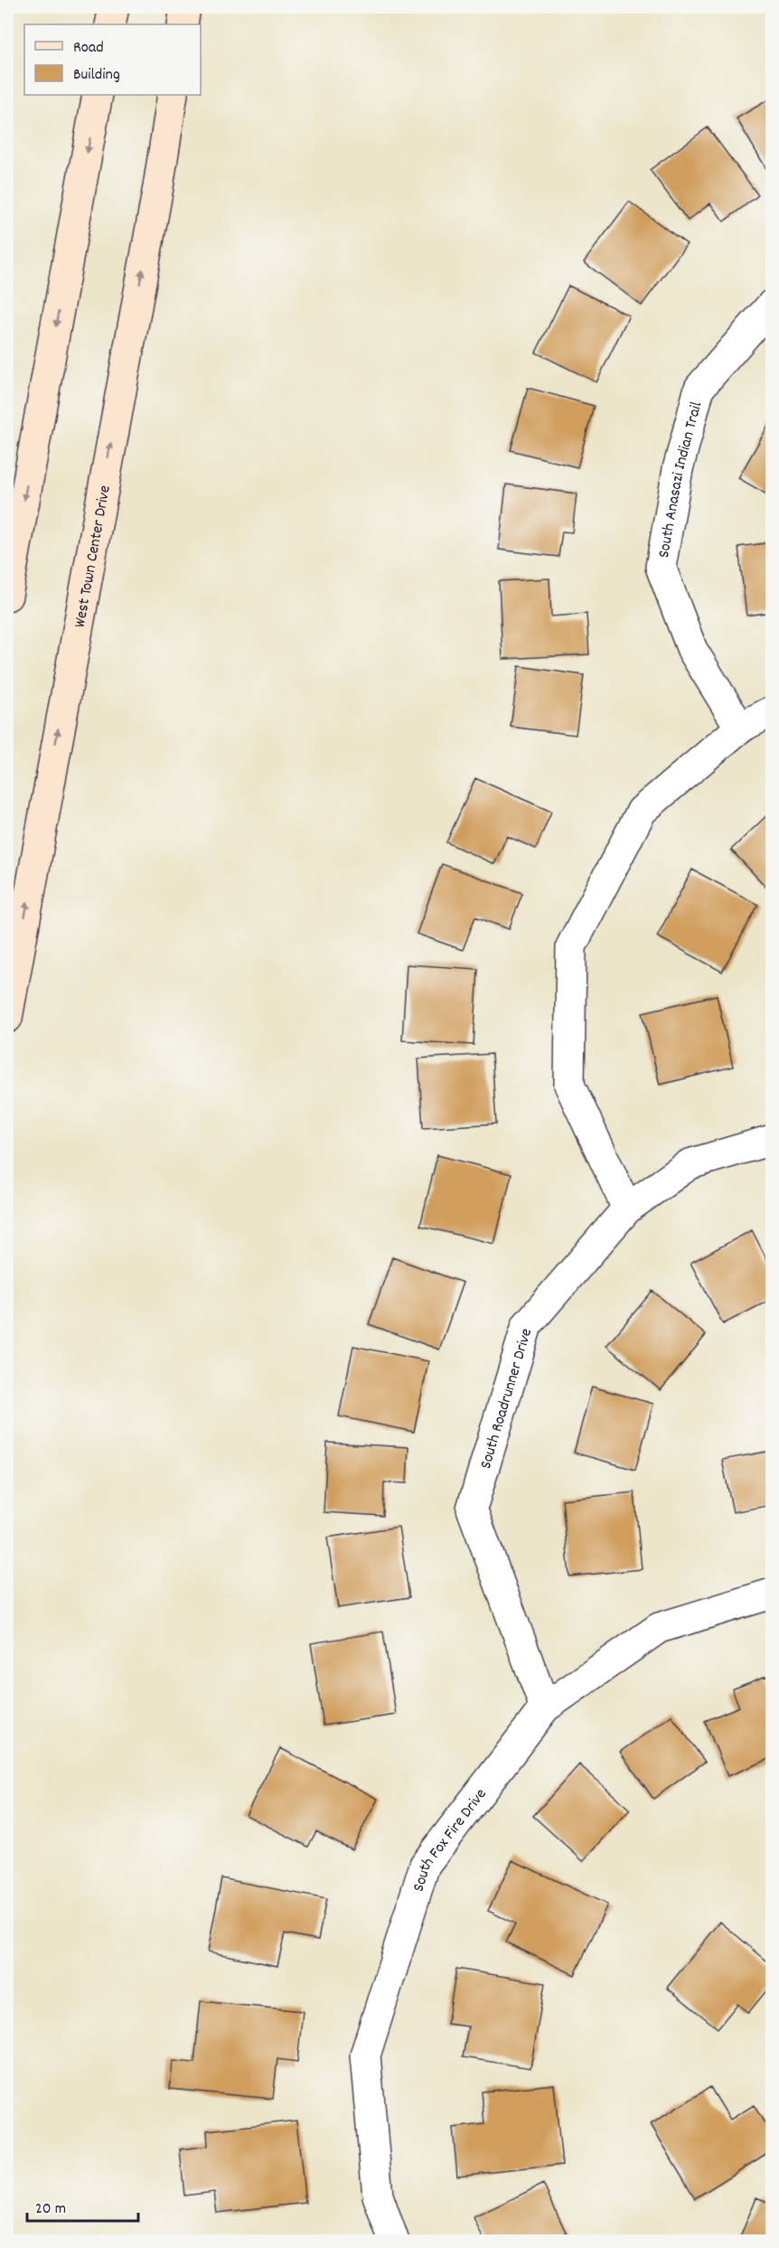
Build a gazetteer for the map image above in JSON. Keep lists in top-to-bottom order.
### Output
{
  "streets": {
    "street": [
      "South Anasazi Indian Trail",
      "West Town Center Drive",
      "South Roadrunner Drive",
      "South Fox Fire Drive"
    ]
  },
  "crossings": [
    ["South Roadrunner Drive", "South Fox Fire Drive"]
  ],
  "legend": ["Road", "Building"],
  "scale_bar": "20 m"
}
